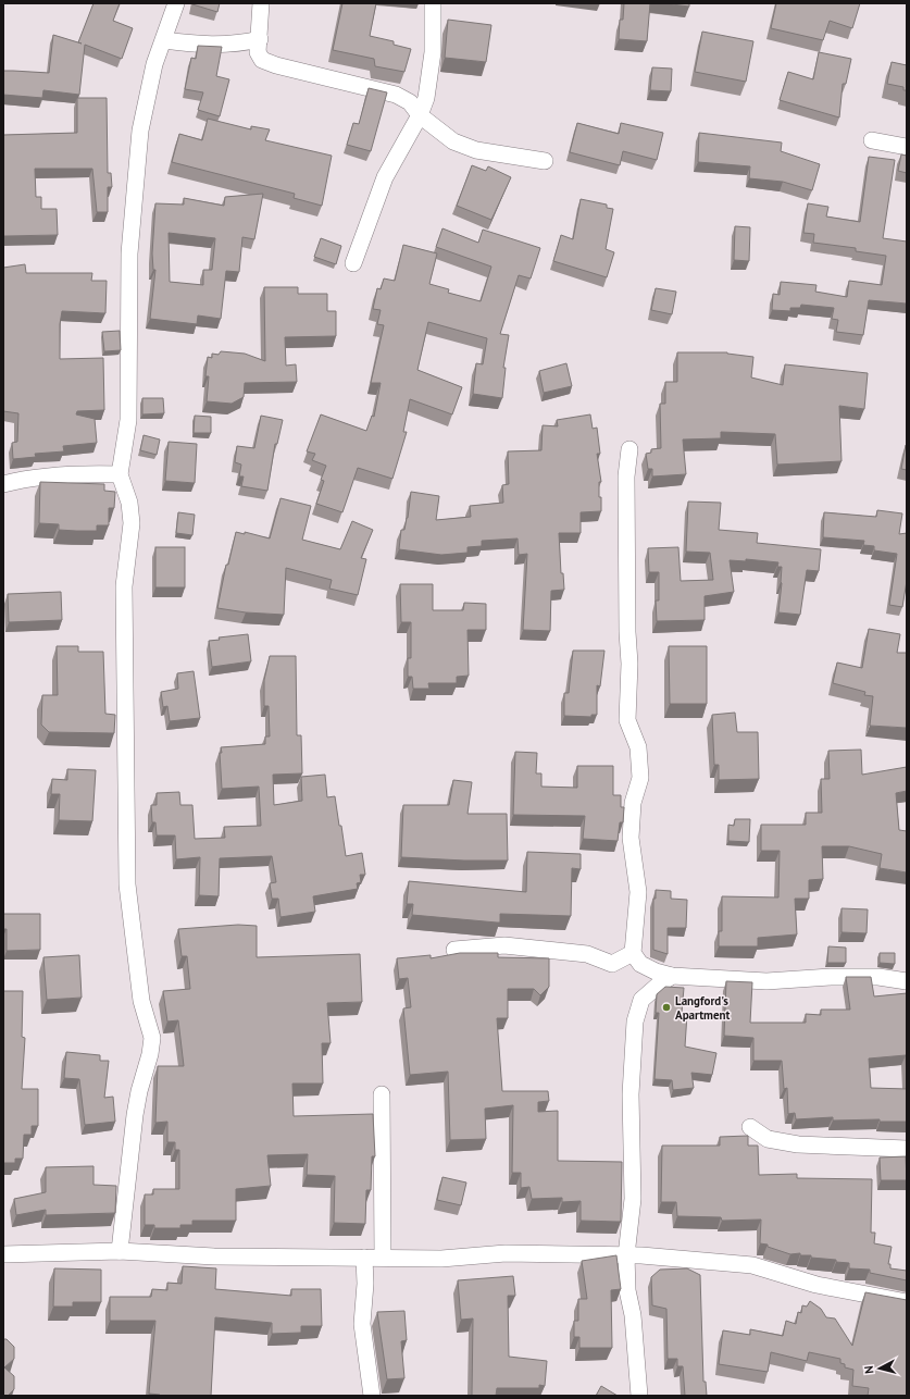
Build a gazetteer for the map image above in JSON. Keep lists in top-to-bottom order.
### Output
{
  "places": ["Langford's Apartment"],
  "north": "left"
}
